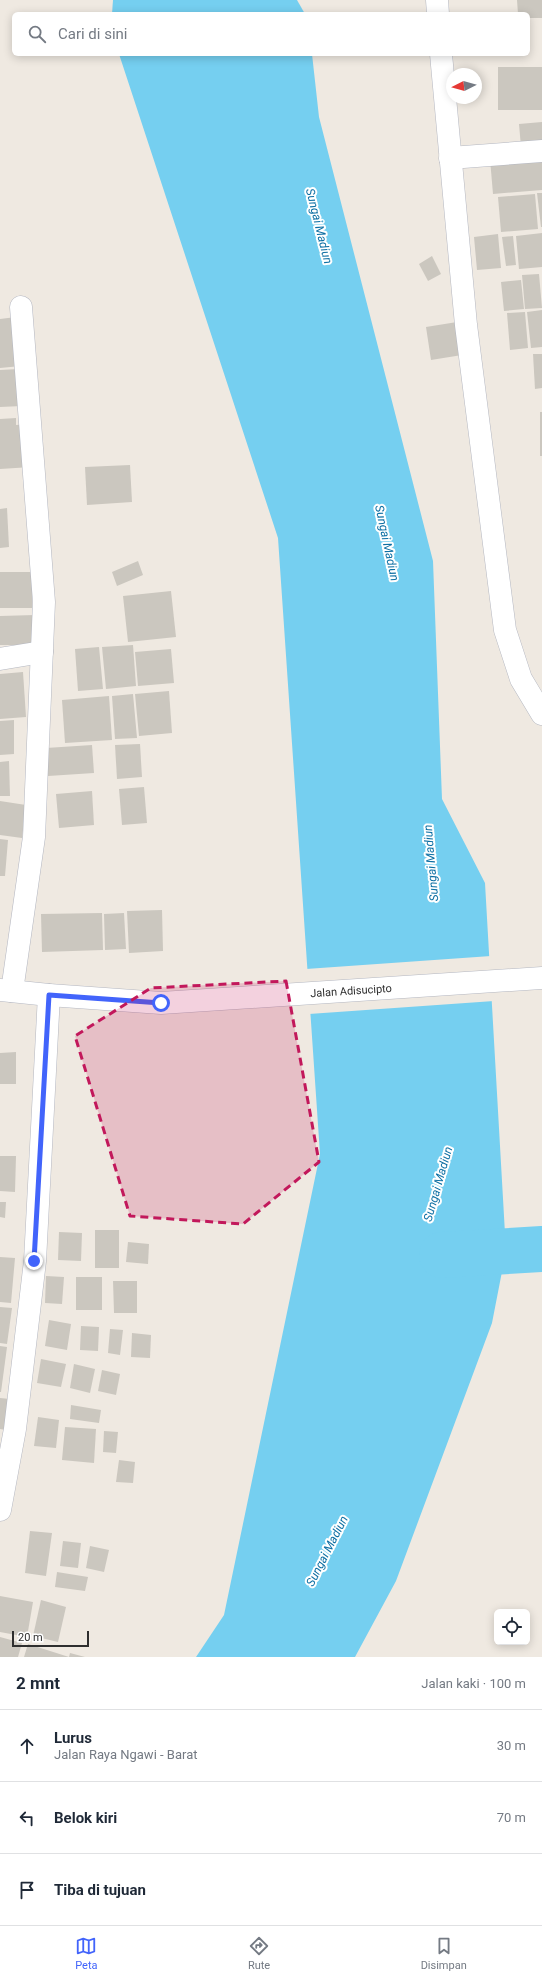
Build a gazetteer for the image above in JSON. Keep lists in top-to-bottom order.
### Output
{
  "streets": {
    "street": ["Jalan Adisucipto"]
  },
  "water": ["Sungai Madiun"],
  "scale_bar": "20 m",
  "north": "left",
  "page": {
    "search": "Cari di sini",
    "scale": "20 m",
    "heading": ["2 mnt", "Jalan kaki · 100 m"],
    "list": [
      ["Lurus", "Jalan Raya Ngawi - Barat", "30 m"],
      ["Belok kiri", "70 m"],
      "Tiba di tujuan"
    ],
    "nav": ["Peta", "Rute", "Disimpan"]
  }
}
